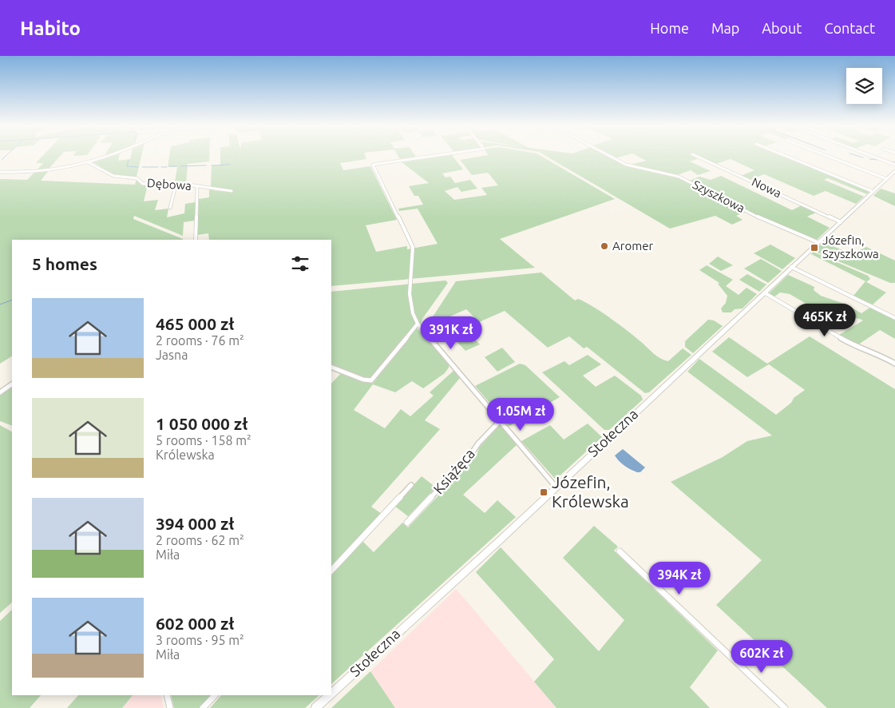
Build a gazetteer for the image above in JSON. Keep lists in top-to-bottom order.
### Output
{
  "streets": {
    "street": [
      "Dębowa",
      "Nowa",
      "Szyszkowa",
      "Stołeczna",
      "Książęca"
    ]
  },
  "crossings": [
    ["Nowa", "Stołeczna"],
    ["Szyszkowa", "Stołeczna"]
  ],
  "places": {
    "other": ["Aromer"],
    "transit": ["Józefin, Szyszkowa", "Józefin, Królewska"]
  },
  "page": {
    "header": "Habito",
    "nav": [
      "Home",
      "Map",
      "About",
      "Contact"
    ],
    "heading": "5 homes",
    "list": [
      {
        "name": "465 000 zł",
        "note": "2 rooms · 76 m² · Jasna"
      },
      {
        "name": "1 050 000 zł",
        "note": "5 rooms · 158 m² · Królewska"
      },
      {
        "name": "394 000 zł",
        "note": "2 rooms · 62 m² · Miła"
      },
      {
        "name": "602 000 zł",
        "note": "3 rooms · 95 m² · Miła"
      }
    ],
    "price": [
      "465K zł",
      "391K zł",
      "1.05M zł",
      "394K zł",
      "602K zł"
    ]
  }
}
